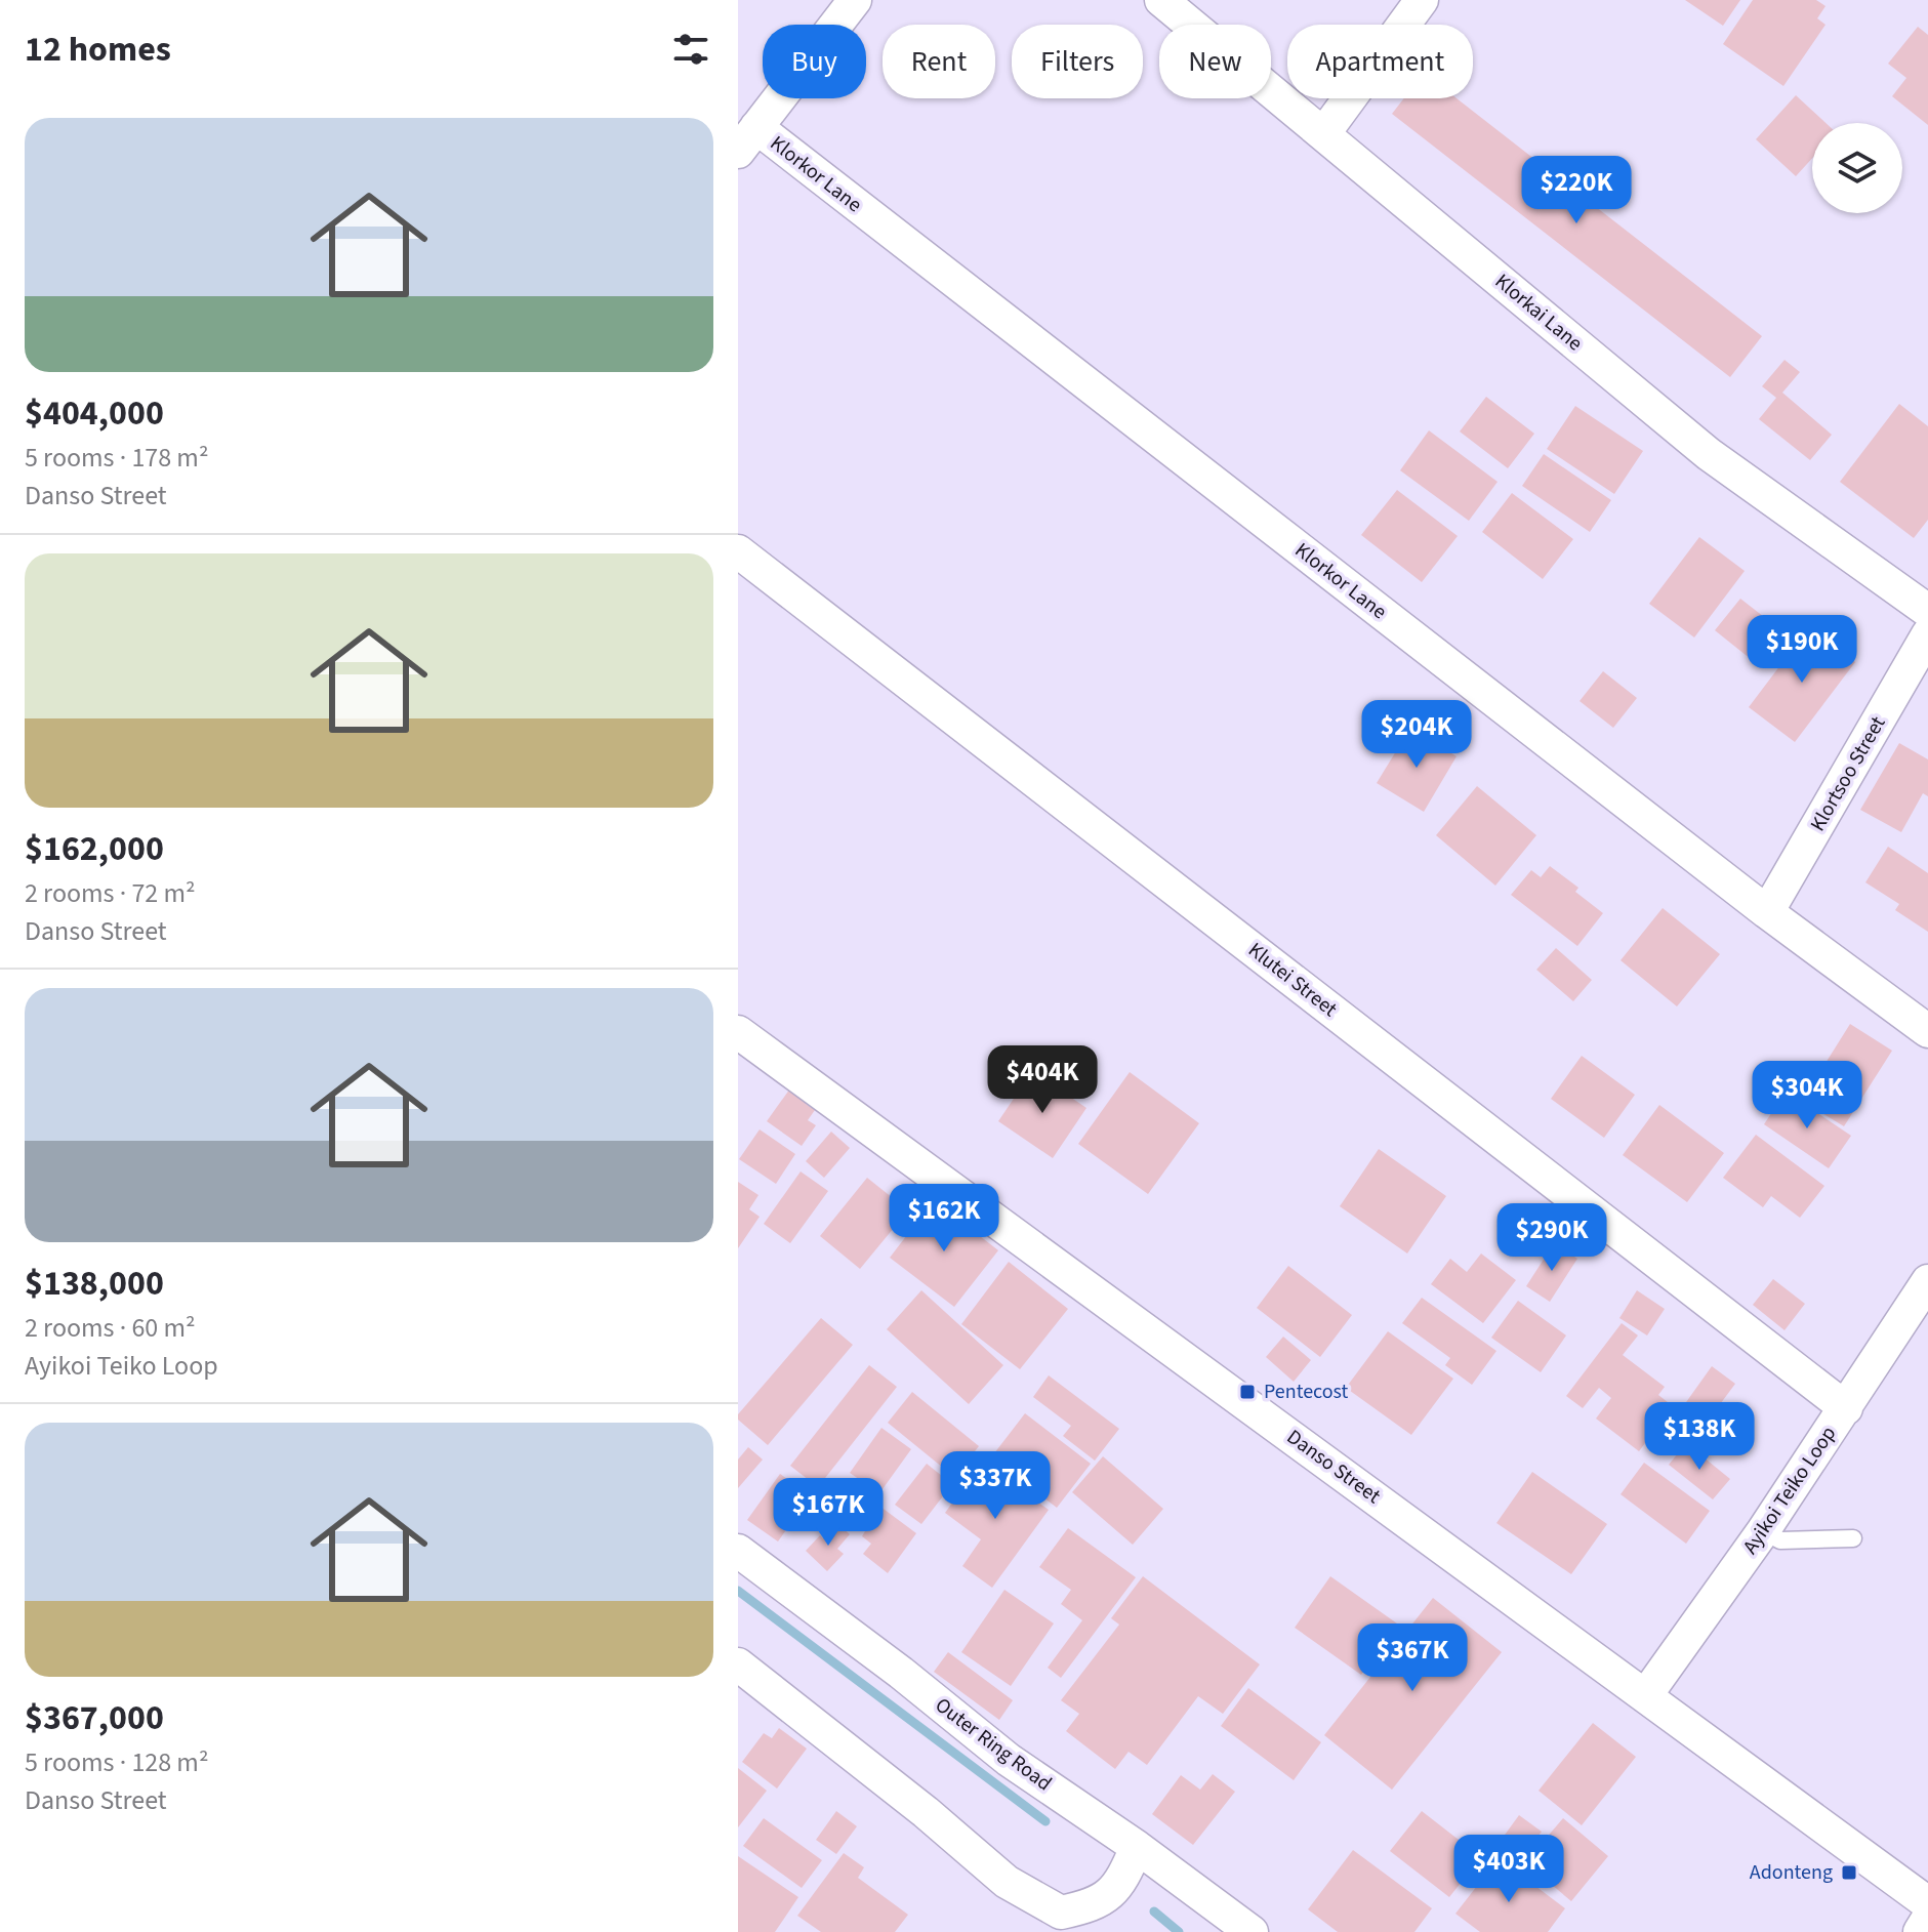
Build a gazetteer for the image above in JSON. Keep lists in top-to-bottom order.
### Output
{
  "streets": {
    "street": [
      "Klorkor Lane",
      "Klorkai Lane",
      "Klortsoo Street",
      "Klutei Street",
      "Danso Street",
      "Ayikoi Teiko Loop",
      "Outer Ring Road"
    ]
  },
  "crossings": [
    ["Klorkor Lane", "Klortsoo Street"],
    ["Klutei Street", "Ayikoi Teiko Loop"],
    ["Danso Street", "Ayikoi Teiko Loop"]
  ],
  "places": {
    "transit": ["Pentecost", "Adonteng"]
  },
  "page": {
    "heading": "12 homes",
    "chip": [
      "Buy",
      "Rent",
      "Filters",
      "New",
      "Apartment"
    ],
    "list": [
      {
        "name": "$404,000",
        "note": "5 rooms · 178 m² · Danso Street"
      },
      {
        "name": "$162,000",
        "note": "2 rooms · 72 m² · Danso Street"
      },
      {
        "name": "$138,000",
        "note": "2 rooms · 60 m² · Ayikoi Teiko Loop"
      },
      {
        "name": "$367,000",
        "note": "5 rooms · 128 m² · Danso Street"
      }
    ],
    "price": [
      "$220K",
      "$190K",
      "$204K",
      "$404K",
      "$304K",
      "$162K",
      "$290K",
      "$138K",
      "$337K",
      "$167K",
      "$367K",
      "$403K"
    ]
  }
}
